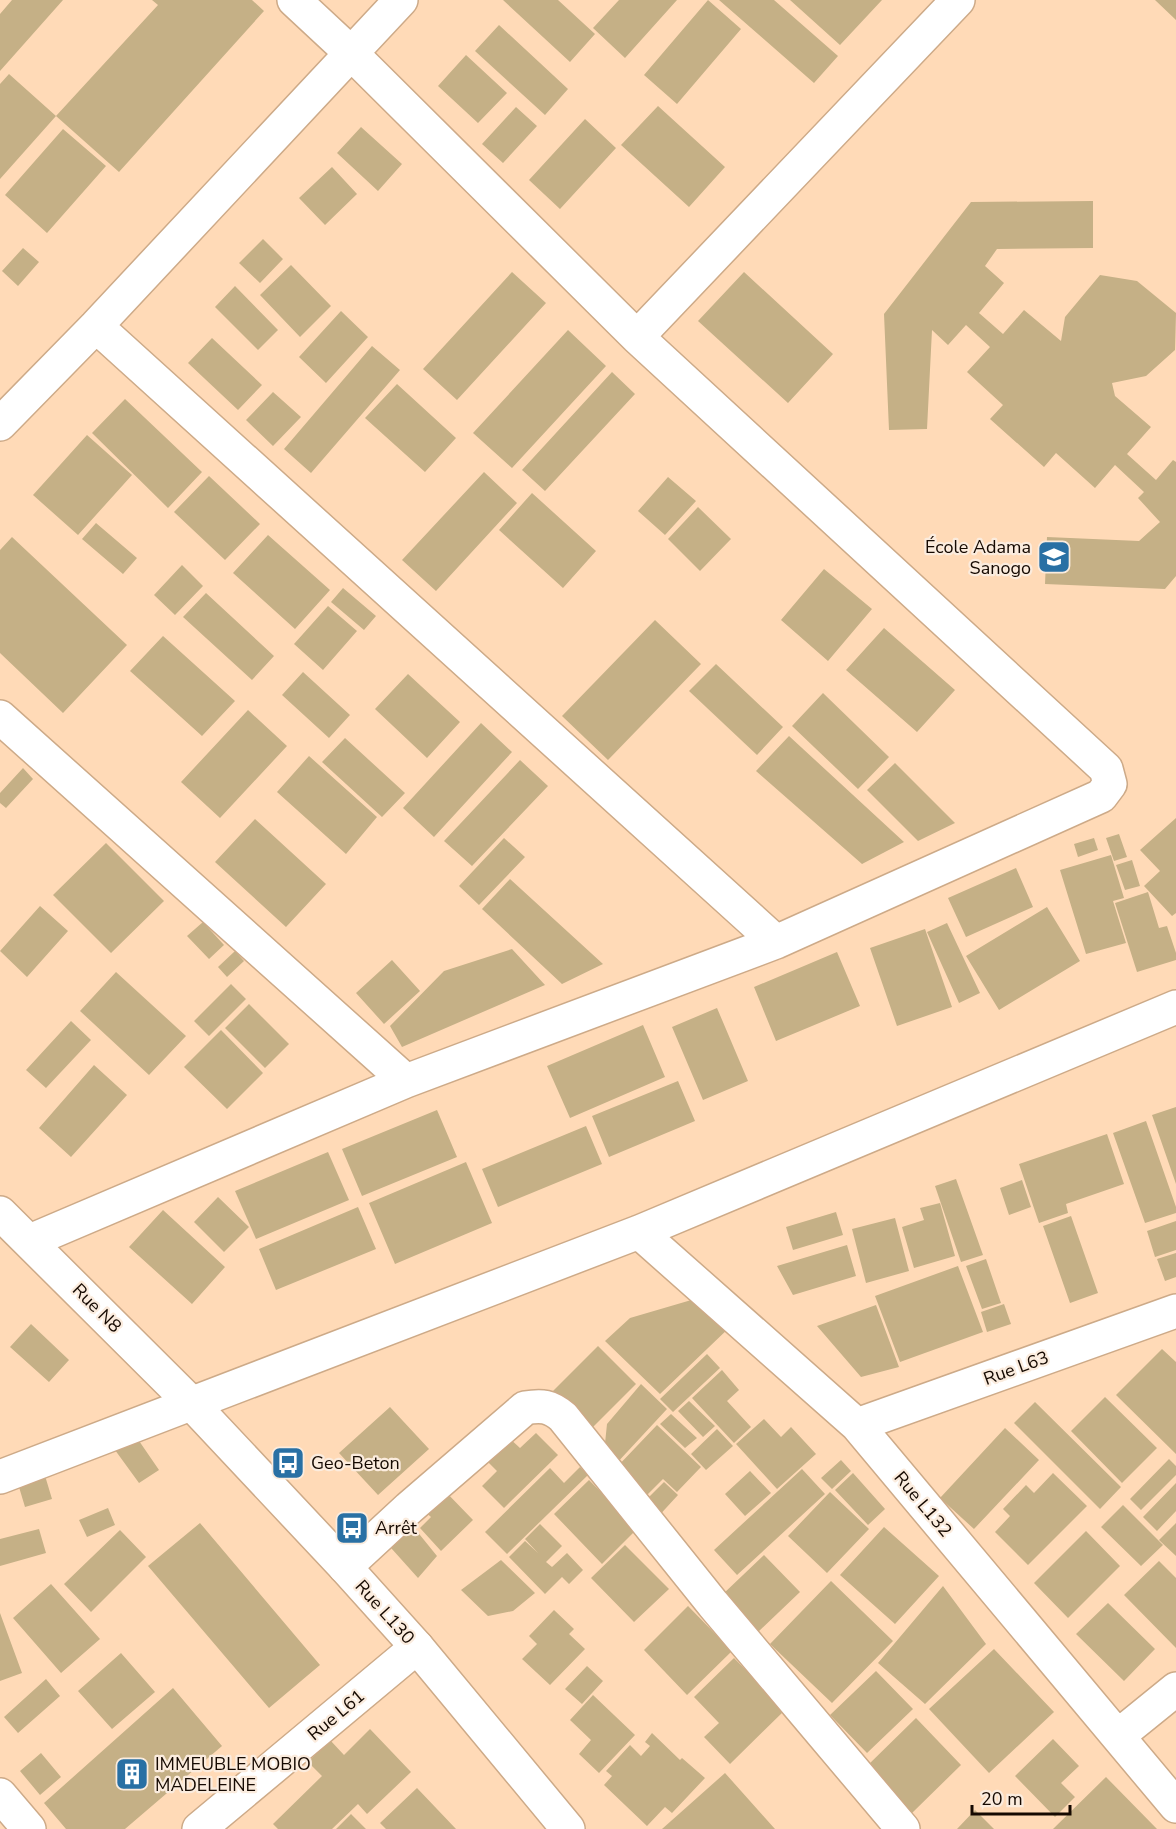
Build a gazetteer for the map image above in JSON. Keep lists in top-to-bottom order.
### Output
{
  "streets": {
    "street": [
      "Rue N8",
      "Rue L63",
      "Rue L132",
      "Rue L130",
      "Rue L61"
    ]
  },
  "crossings": [
    ["Rue N8", "Rue L130"],
    ["Rue L63", "Rue L132"],
    ["Rue L130", "Rue L61"]
  ],
  "places": {
    "school or university": ["École Adama Sanogo"],
    "bus stop": ["Geo-Beton", "Arrêt"],
    "building": ["IMMEUBLE MOBIO MADELEINE"]
  },
  "scale_bar": "20 m"
}
